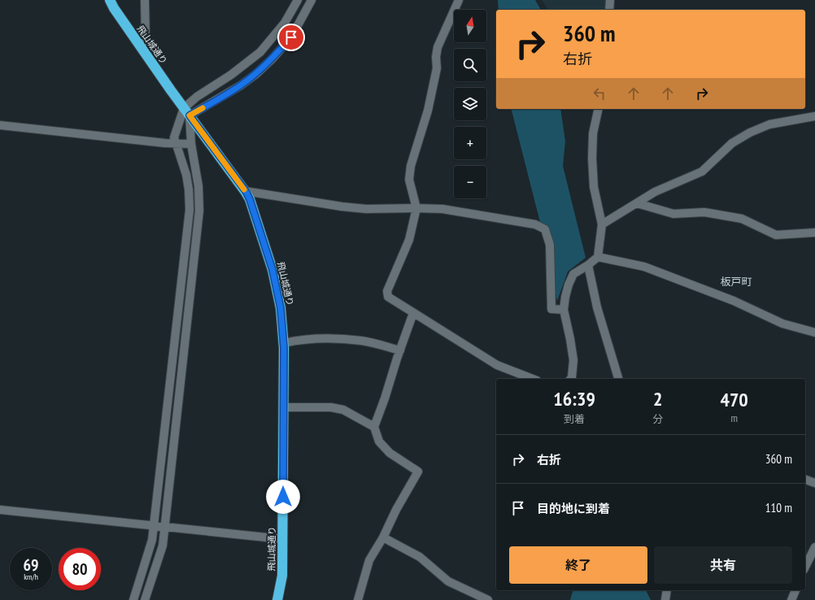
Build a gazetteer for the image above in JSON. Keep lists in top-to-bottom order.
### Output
{
  "streets": {
    "highway": ["飛山城通り"]
  },
  "districts": ["板戸町"],
  "north": "top",
  "page": {
    "map_buttons": ["+", "−"],
    "turn": ["360 m", "右折"],
    "eta": [
      "16:39",
      "到着",
      "2",
      "分",
      "470",
      "m"
    ],
    "list": [
      {
        "name": "右折",
        "value": "360 m"
      },
      {
        "name": "目的地に到着",
        "value": "110 m"
      }
    ],
    "buttons": ["終了", "共有"],
    "speed": "69 km/h",
    "limit": "80"
  }
}
